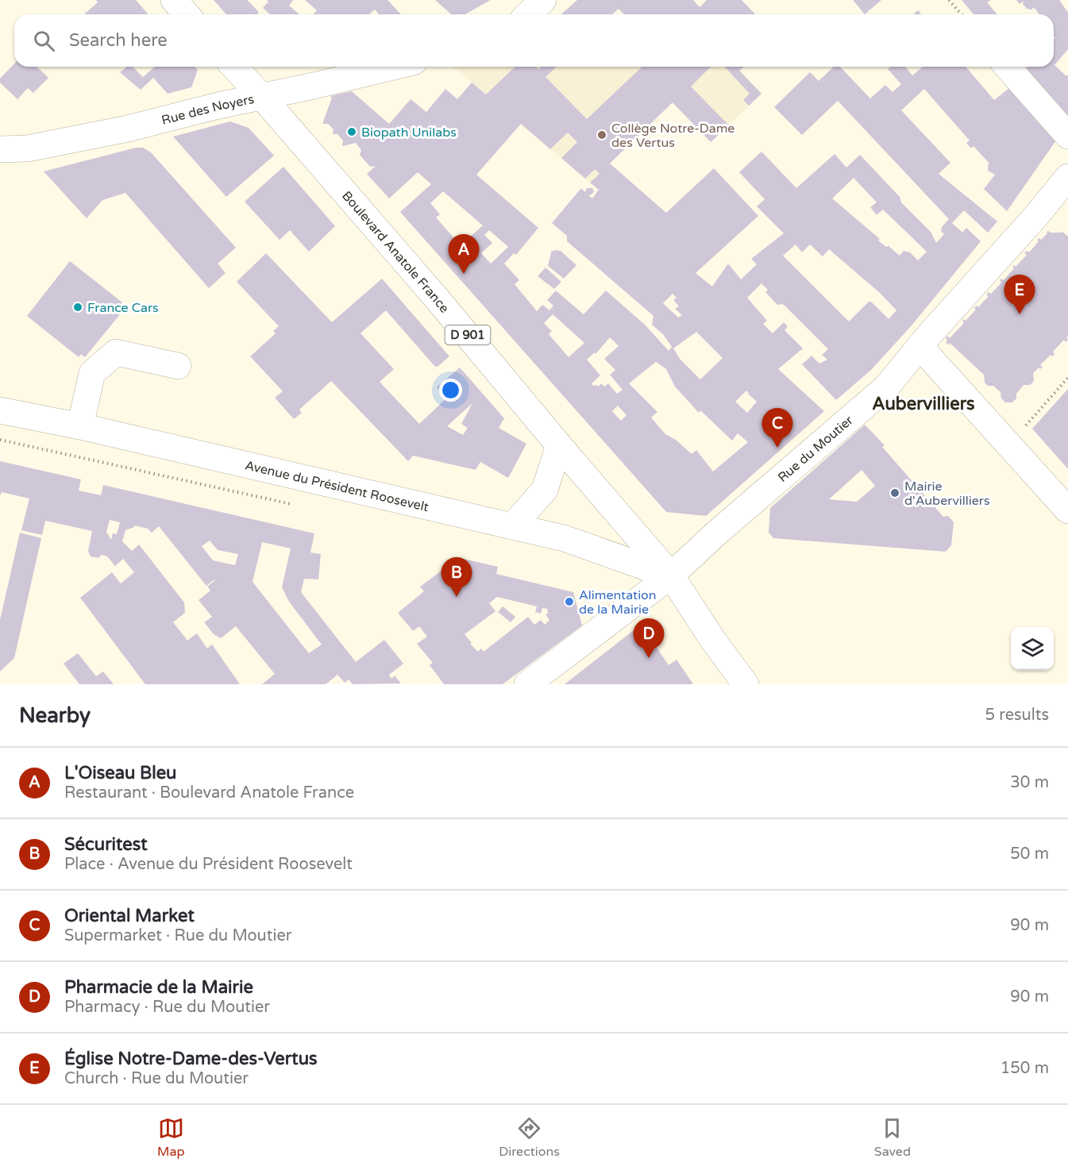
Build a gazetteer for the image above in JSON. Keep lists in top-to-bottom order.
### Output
{
  "streets": {
    "main road": [
      "Rue des Noyers",
      "Boulevard Anatole France",
      "D 901",
      "Rue du Moutier",
      "Avenue du Président Roosevelt"
    ]
  },
  "crossings": [
    ["Rue des Noyers", "Boulevard Anatole France"],
    ["Boulevard Anatole France", "D 901"],
    ["Boulevard Anatole France", "Rue du Moutier"],
    ["Boulevard Anatole France", "Avenue du Président Roosevelt"],
    ["D 901", "Rue du Moutier"],
    ["D 901", "Avenue du Président Roosevelt"],
    ["Rue du Moutier", "Avenue du Président Roosevelt"]
  ],
  "districts": ["Aubervilliers"],
  "places": [
    "Biopath Unilabs",
    "Collège Notre-Dame des Vertus",
    "France Cars",
    "Mairie d'Aubervilliers",
    "Alimentation de la Mairie"
  ],
  "page": {
    "search": "Search here",
    "pins": [
      "A",
      "E",
      "C",
      "B",
      "D"
    ],
    "heading": ["Nearby", "5 results"],
    "list": [
      {
        "mark": "A",
        "name": "L'Oiseau Bleu",
        "note": "Restaurant · Boulevard Anatole France",
        "value": "30 m"
      },
      {
        "mark": "B",
        "name": "Sécuritest",
        "note": "Place · Avenue du Président Roosevelt",
        "value": "50 m"
      },
      {
        "mark": "C",
        "name": "Oriental Market",
        "note": "Supermarket · Rue du Moutier",
        "value": "90 m"
      },
      {
        "mark": "D",
        "name": "Pharmacie de la Mairie",
        "note": "Pharmacy · Rue du Moutier",
        "value": "90 m"
      },
      {
        "mark": "E",
        "name": "Église Notre-Dame-des-Vertus",
        "note": "Church · Rue du Moutier",
        "value": "150 m"
      }
    ],
    "nav": ["Map", "Directions", "Saved"]
  }
}
